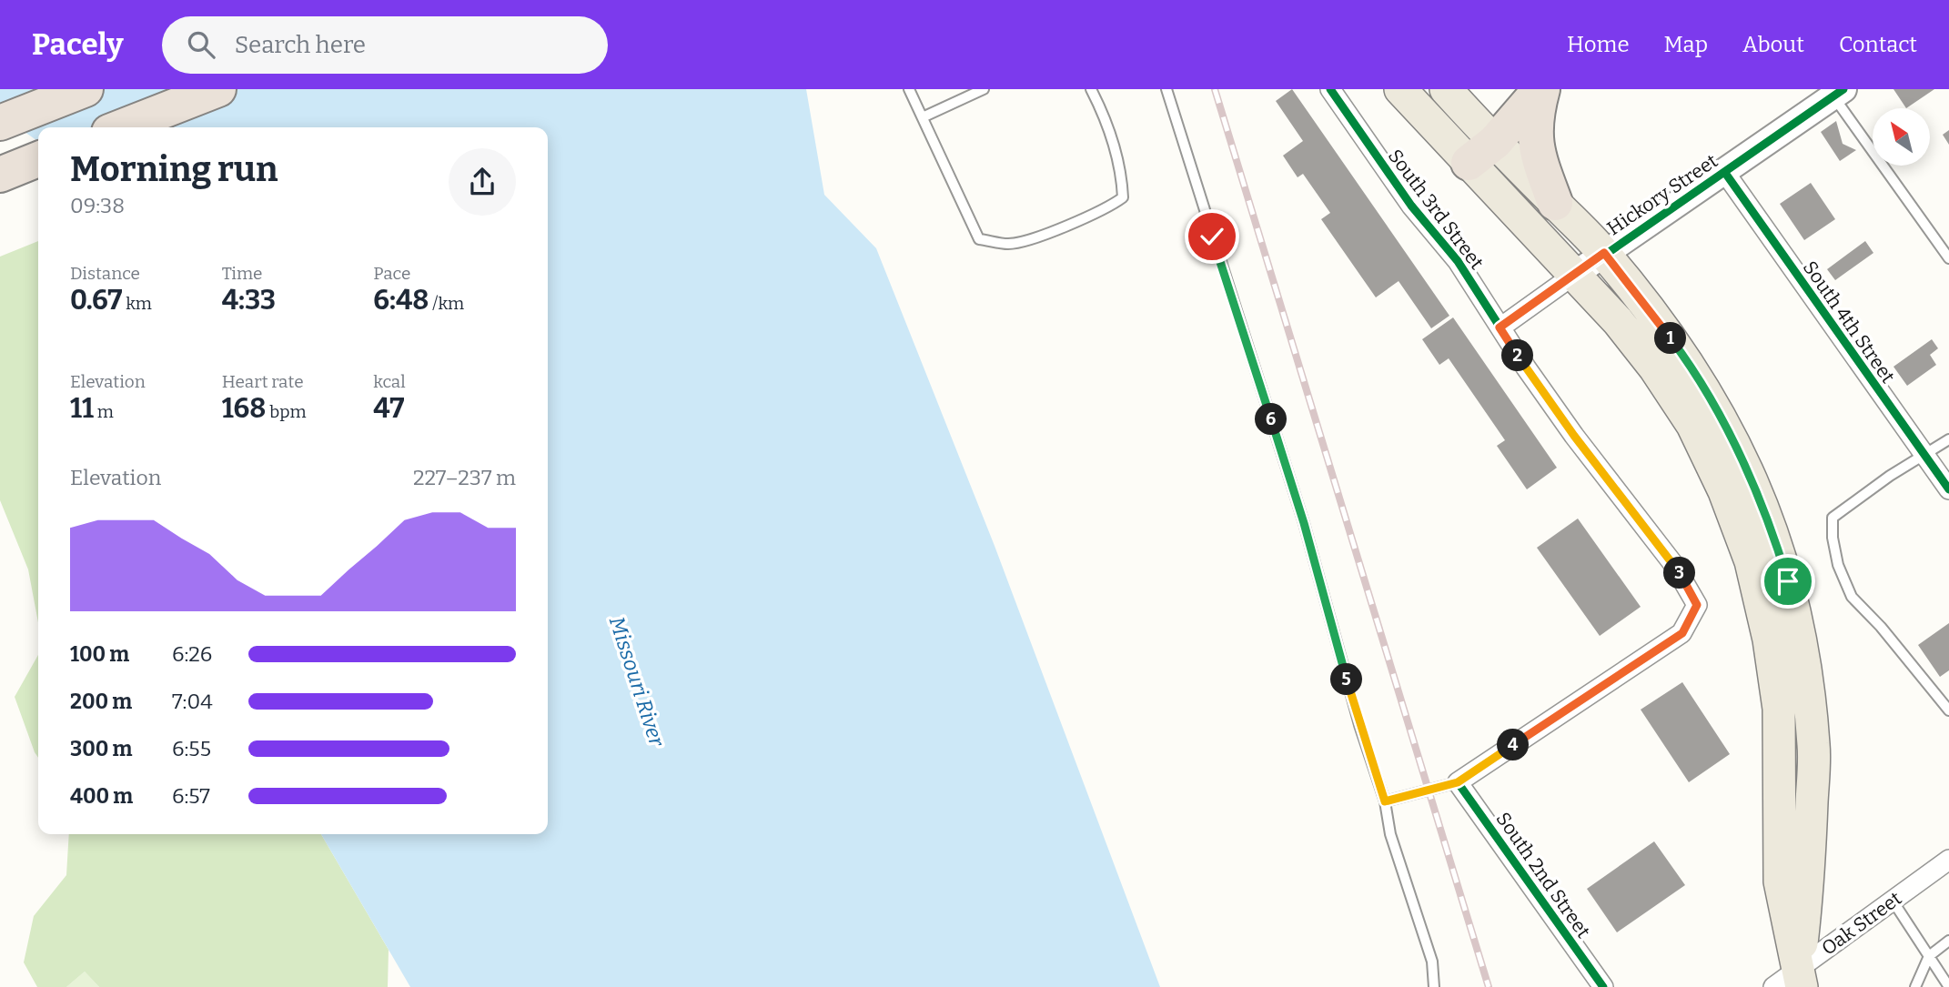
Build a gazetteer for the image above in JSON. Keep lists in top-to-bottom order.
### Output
{
  "streets": {
    "street": [
      "Hickory Street",
      "South 3rd Street",
      "South 4th Street",
      "South 2nd Street",
      "Oak Street"
    ]
  },
  "crossings": [
    ["Hickory Street", "South 3rd Street"],
    ["Hickory Street", "South 4th Street"],
    ["South 3rd Street", "South 2nd Street"]
  ],
  "water": ["Missouri River"],
  "north": "top left",
  "page": {
    "header": "Pacely",
    "search": "Search here",
    "nav": [
      "Home",
      "Map",
      "About",
      "Contact"
    ],
    "heading": ["Morning run", "09:38"],
    "stats": [
      ["Distance", "0.67 km"],
      ["Time", "4:33"],
      ["Pace", "6:48 /km"],
      ["Elevation", "11 m"],
      ["Heart rate", "168 bpm"],
      ["kcal", "47"]
    ],
    "pins": [
      "1",
      "2",
      "6",
      "3",
      "5",
      "4"
    ],
    "chart": ["Elevation", "227–237 m"],
    "list": [
      {
        "name": "100 m",
        "note": "6:26"
      },
      {
        "name": "200 m",
        "note": "7:04"
      },
      {
        "name": "300 m",
        "note": "6:55"
      },
      {
        "name": "400 m",
        "note": "6:57"
      }
    ]
  }
}
